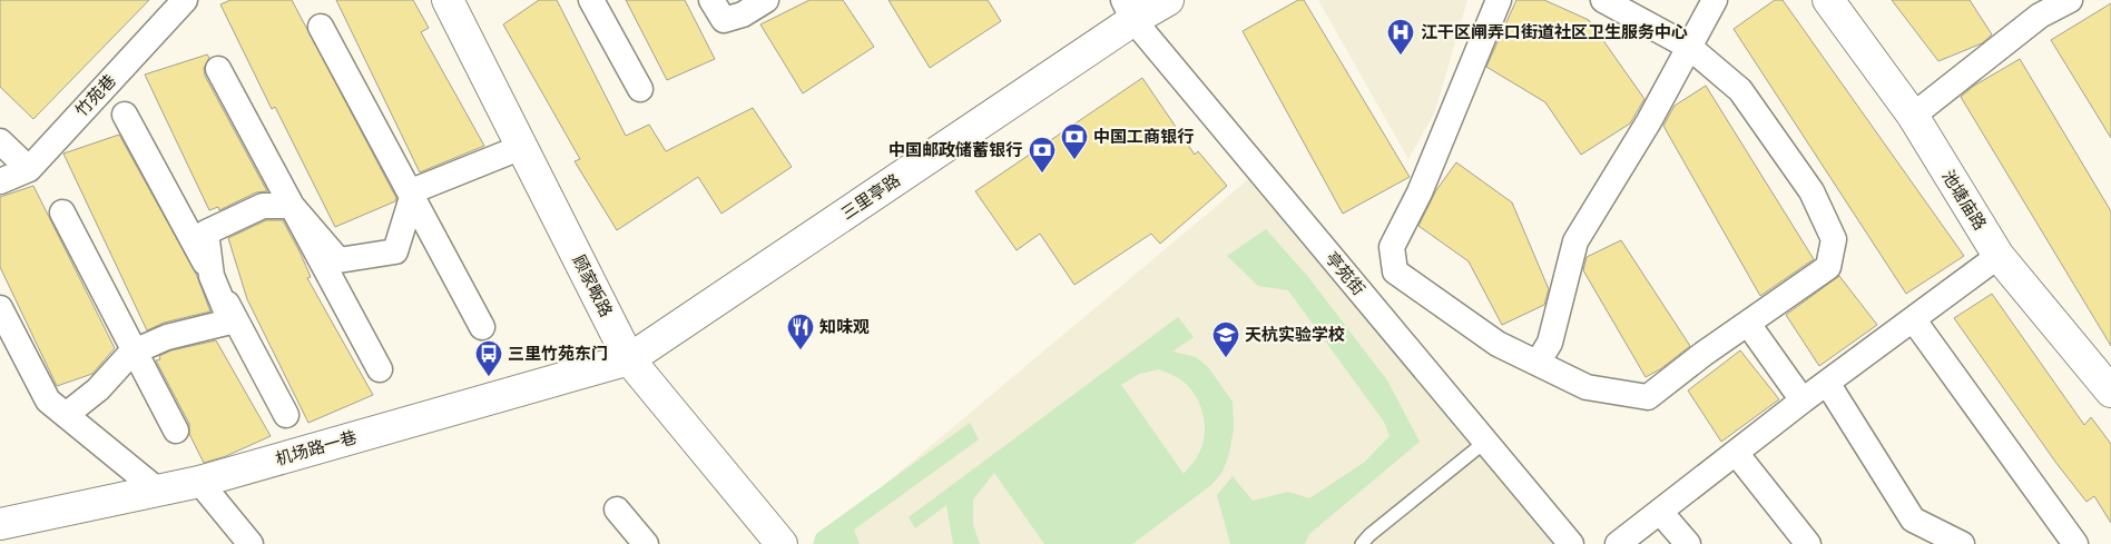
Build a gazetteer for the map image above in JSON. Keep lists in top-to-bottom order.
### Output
{
  "streets": {
    "street": [
      "竹苑巷",
      "三里亭路",
      "池塘庙路",
      "亭苑街",
      "顾家畈路",
      "机场路一巷"
    ]
  },
  "crossings": [
    ["三里亭路", "亭苑街"],
    ["三里亭路", "顾家畈路"],
    ["三里亭路", "机场路一巷"],
    ["顾家畈路", "机场路一巷"]
  ],
  "places": {
    "hospital": ["江干区闸弄口街道社区卫生服务中心"],
    "bank": ["中国工商银行", "中国邮政储蓄银行"],
    "restaurant": ["知味观"],
    "school or university": ["天杭实验学校"],
    "bus stop": ["三里竹苑东门"]
  }
}
